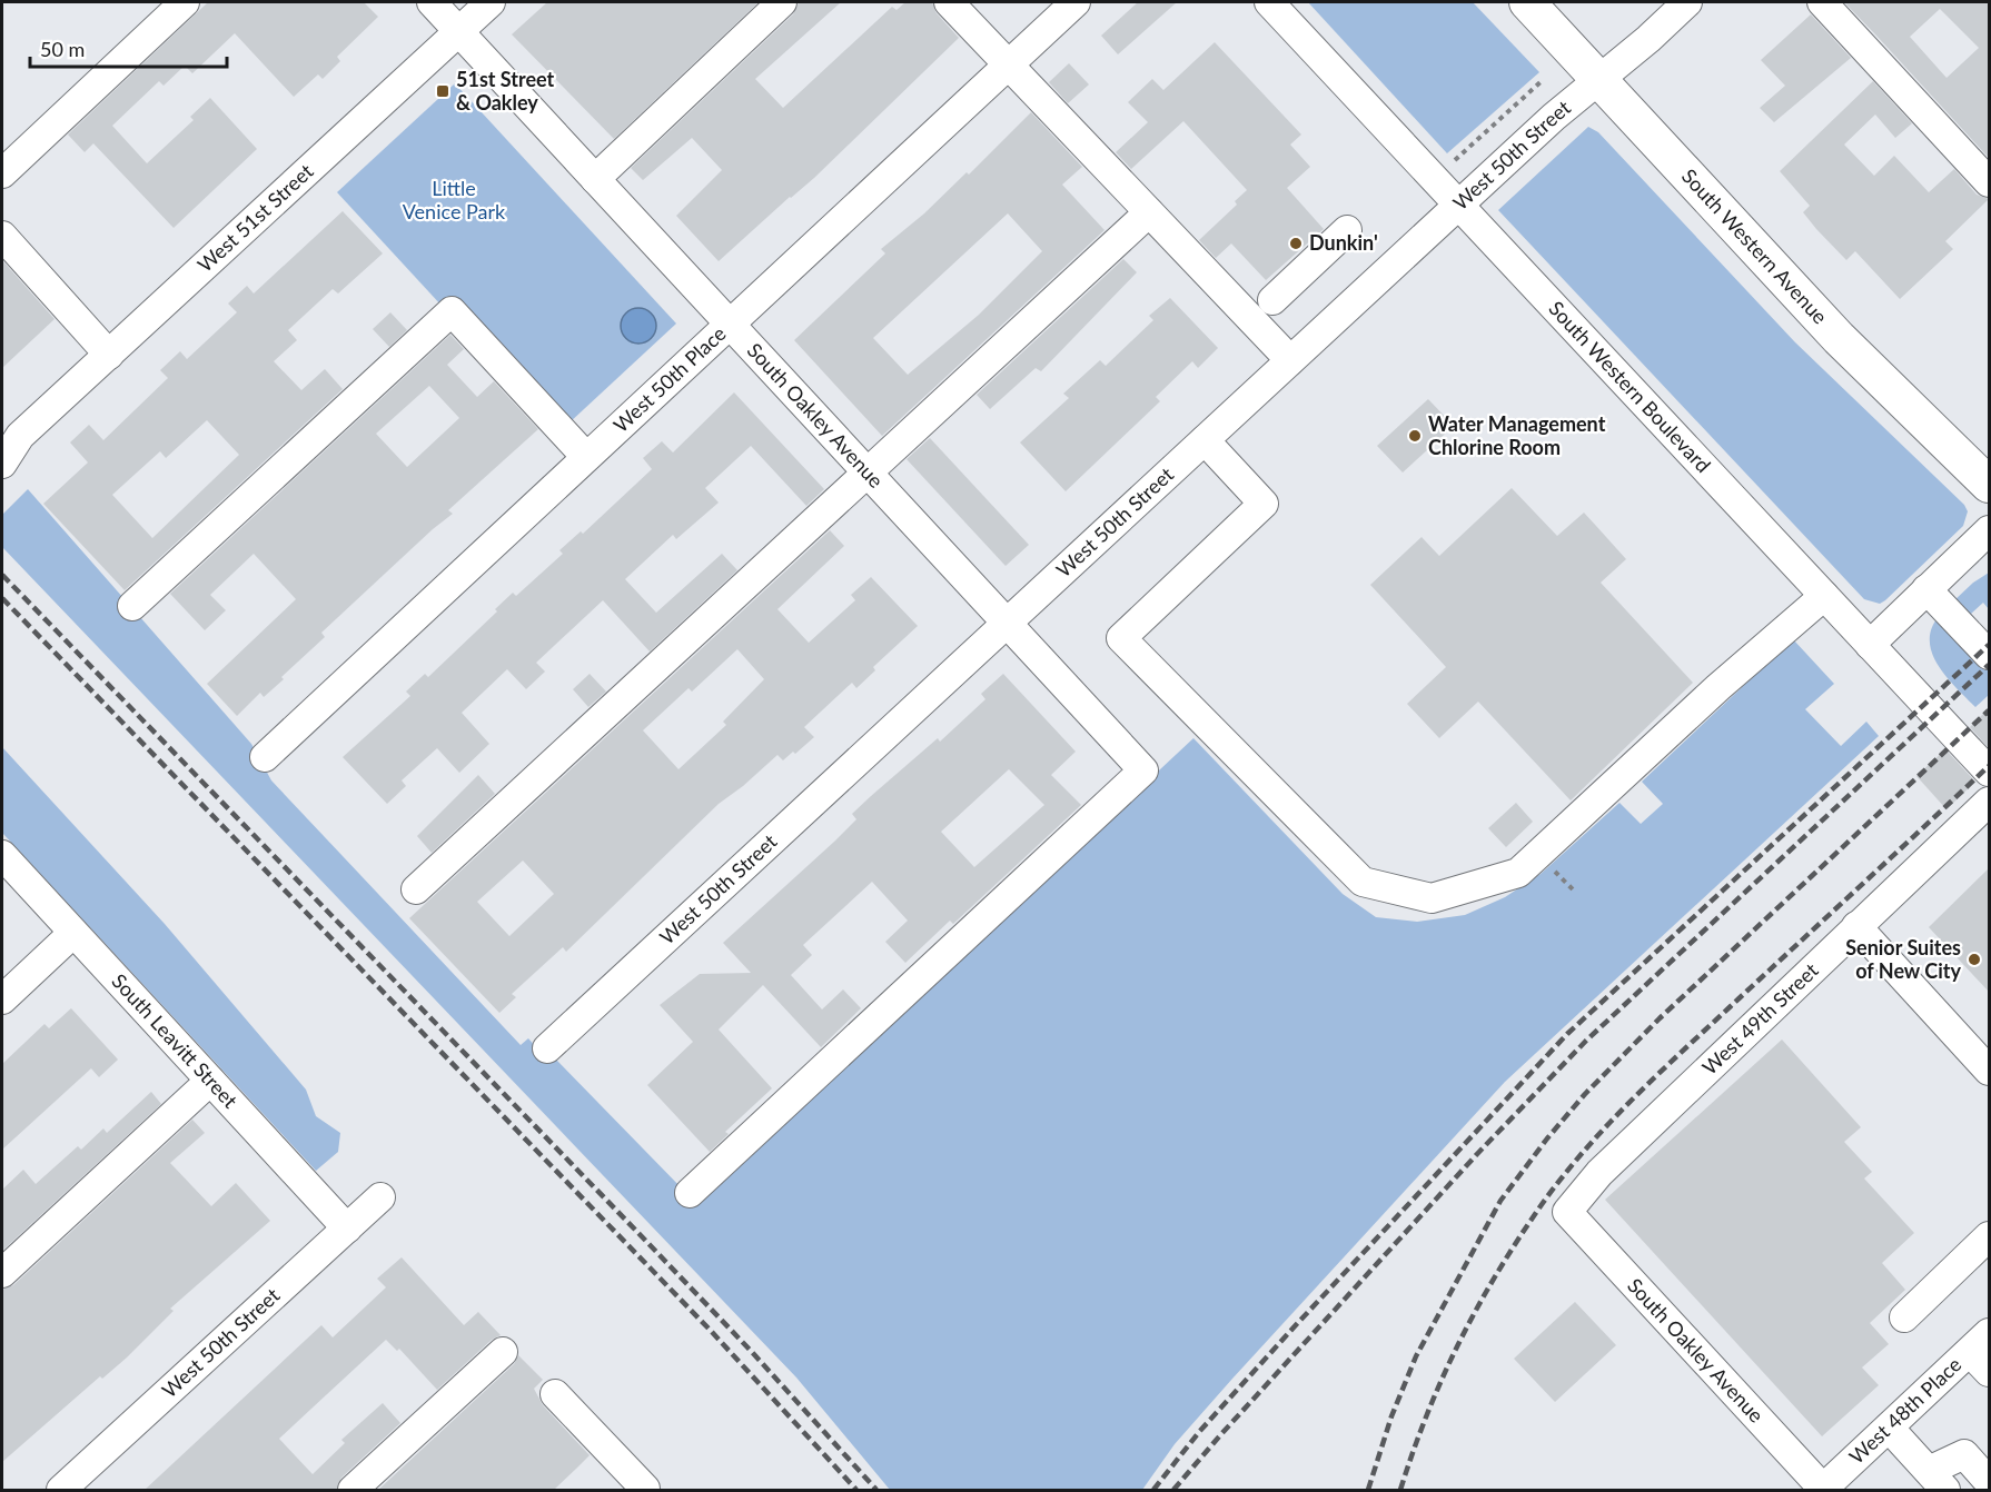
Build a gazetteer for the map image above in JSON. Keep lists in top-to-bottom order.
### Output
{
  "streets": {
    "main road": ["South Western Avenue"],
    "street": [
      "West 50th Street",
      "West 51st Street",
      "West 50th Place",
      "South Western Boulevard",
      "South Oakley Avenue",
      "West 49th Street",
      "South Leavitt Street",
      "West 48th Place"
    ]
  },
  "crossings": [
    ["West 50th Street", "South Western Avenue"],
    ["West 50th Street", "South Western Boulevard"],
    ["West 50th Street", "South Oakley Avenue"],
    ["West 50th Street", "South Leavitt Street"],
    ["West 51st Street", "South Oakley Avenue"],
    ["West 50th Place", "South Oakley Avenue"],
    ["South Oakley Avenue", "West 49th Street"],
    ["South Oakley Avenue", "West 48th Place"]
  ],
  "parks": ["Little Venice Park"],
  "places": {
    "transit": ["51st Street & Oakley"],
    "other": ["Dunkin'", "Water Management Chlorine Room", "Senior Suites of New City"]
  },
  "scale_bar": "50 m"
}
